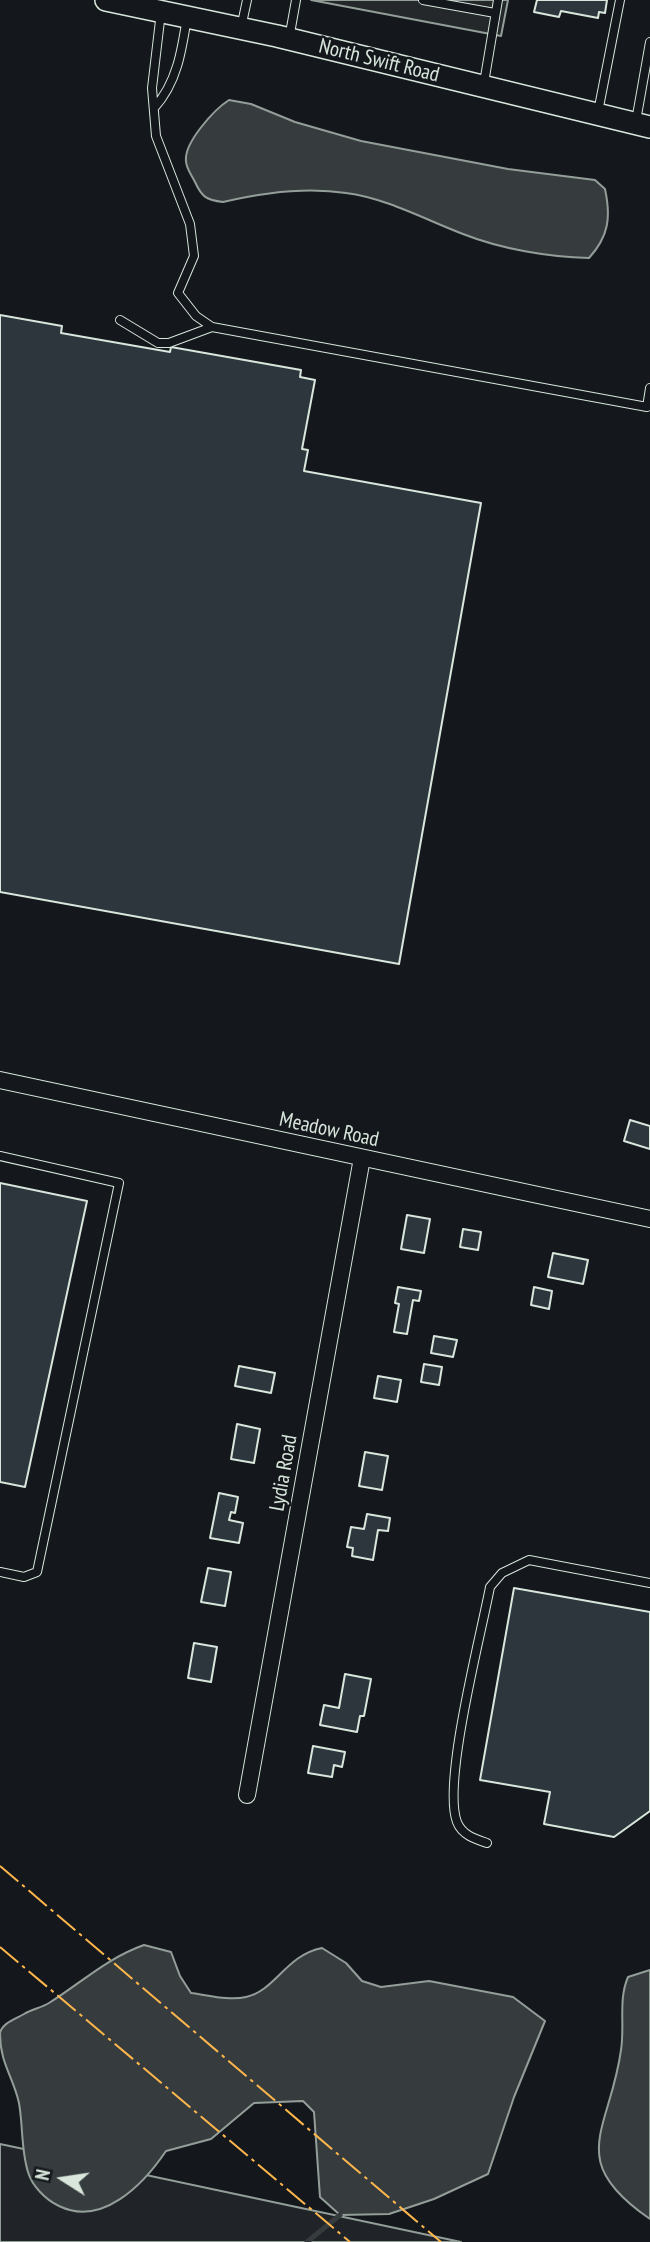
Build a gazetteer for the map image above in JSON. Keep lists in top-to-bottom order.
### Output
{
  "streets": {
    "street": ["North Swift Road", "Meadow Road", "Lydia Road"]
  },
  "crossings": [
    ["Meadow Road", "Lydia Road"]
  ],
  "north": "left"
}
